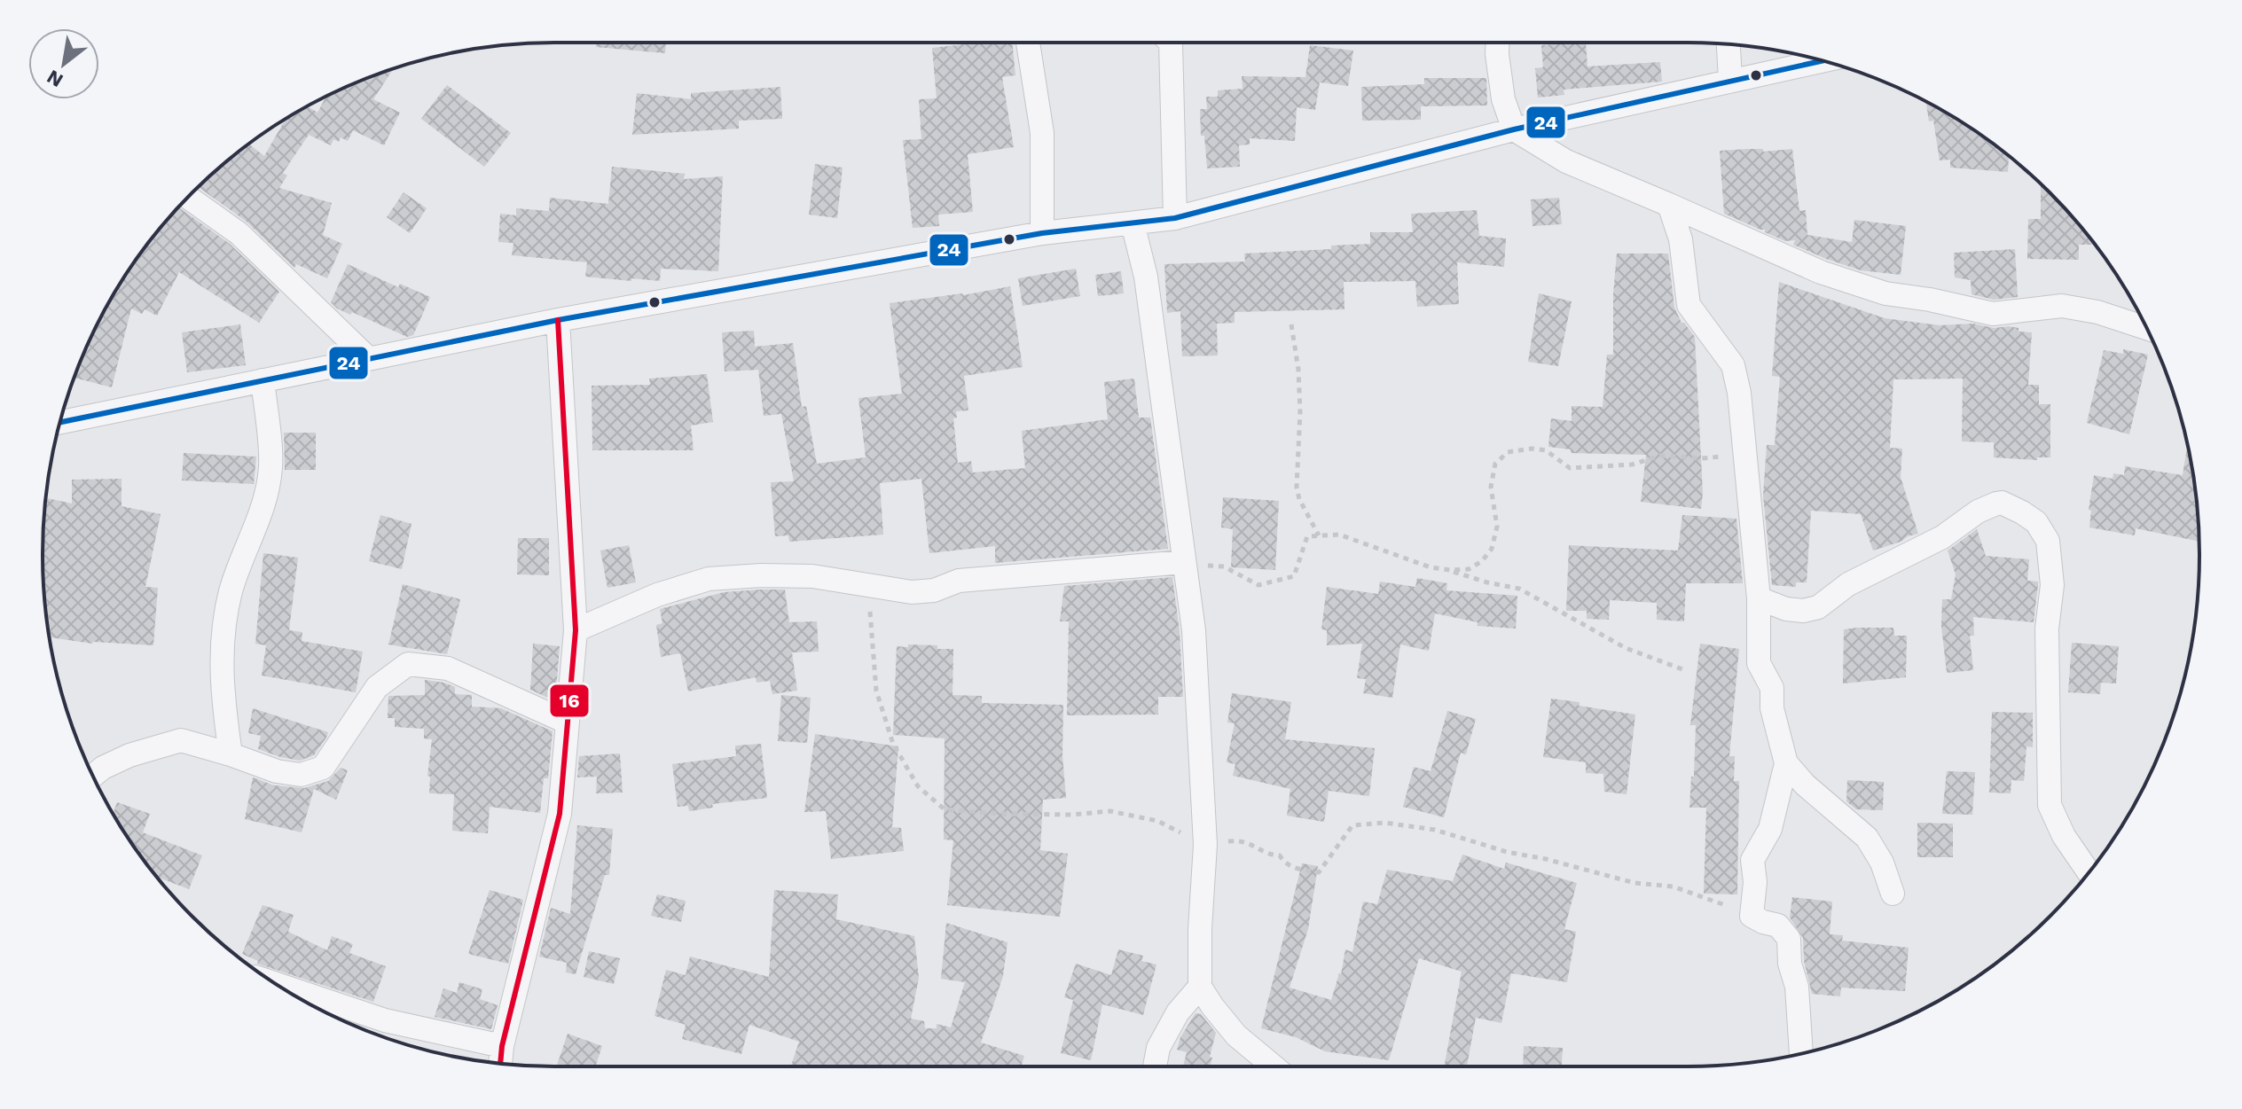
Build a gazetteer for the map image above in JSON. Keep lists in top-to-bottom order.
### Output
{
  "lines": ["transit line 24", "transit line 16"],
  "north": "bottom left"
}
